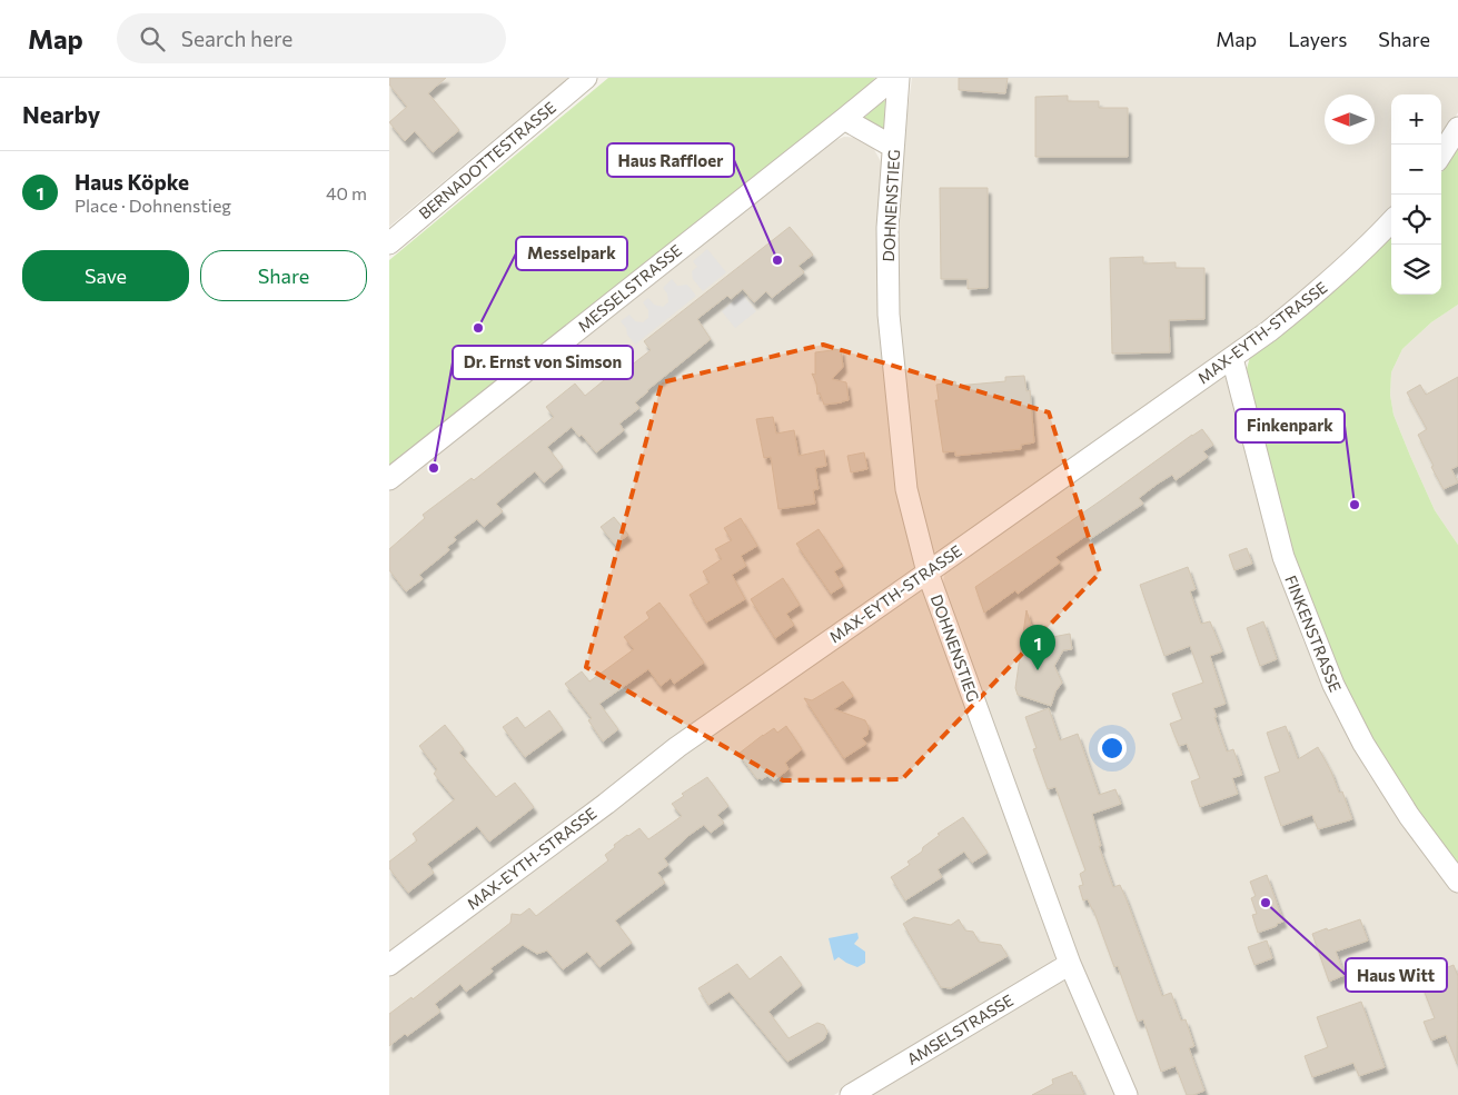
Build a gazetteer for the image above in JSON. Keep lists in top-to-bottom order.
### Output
{
  "streets": {
    "street": [
      "BERNADOTTESTRASSE",
      "DOHNENSTIEG",
      "MESSELSTRASSE",
      "MAX-EYTH-STRASSE",
      "FINKENSTRASSE",
      "AMSELSTRASSE"
    ]
  },
  "crossings": [
    ["DOHNENSTIEG", "MAX-EYTH-STRASSE"],
    ["DOHNENSTIEG", "AMSELSTRASSE"],
    ["MAX-EYTH-STRASSE", "FINKENSTRASSE"]
  ],
  "places": [
    "Haus Raffloer",
    "Messelpark",
    "Dr. Ernst von Simson",
    "Finkenpark",
    "Haus Witt"
  ],
  "north": "left",
  "page": {
    "header": "Map",
    "search": "Search here",
    "nav": ["Map", "Layers", "Share"],
    "heading": "Nearby",
    "map_buttons": ["+", "−"],
    "list": [
      {
        "mark": "1",
        "name": "Haus Köpke",
        "note": "Place · Dohnenstieg",
        "value": "40 m"
      }
    ],
    "buttons": ["Save", "Share"],
    "pins": "1"
  }
}
